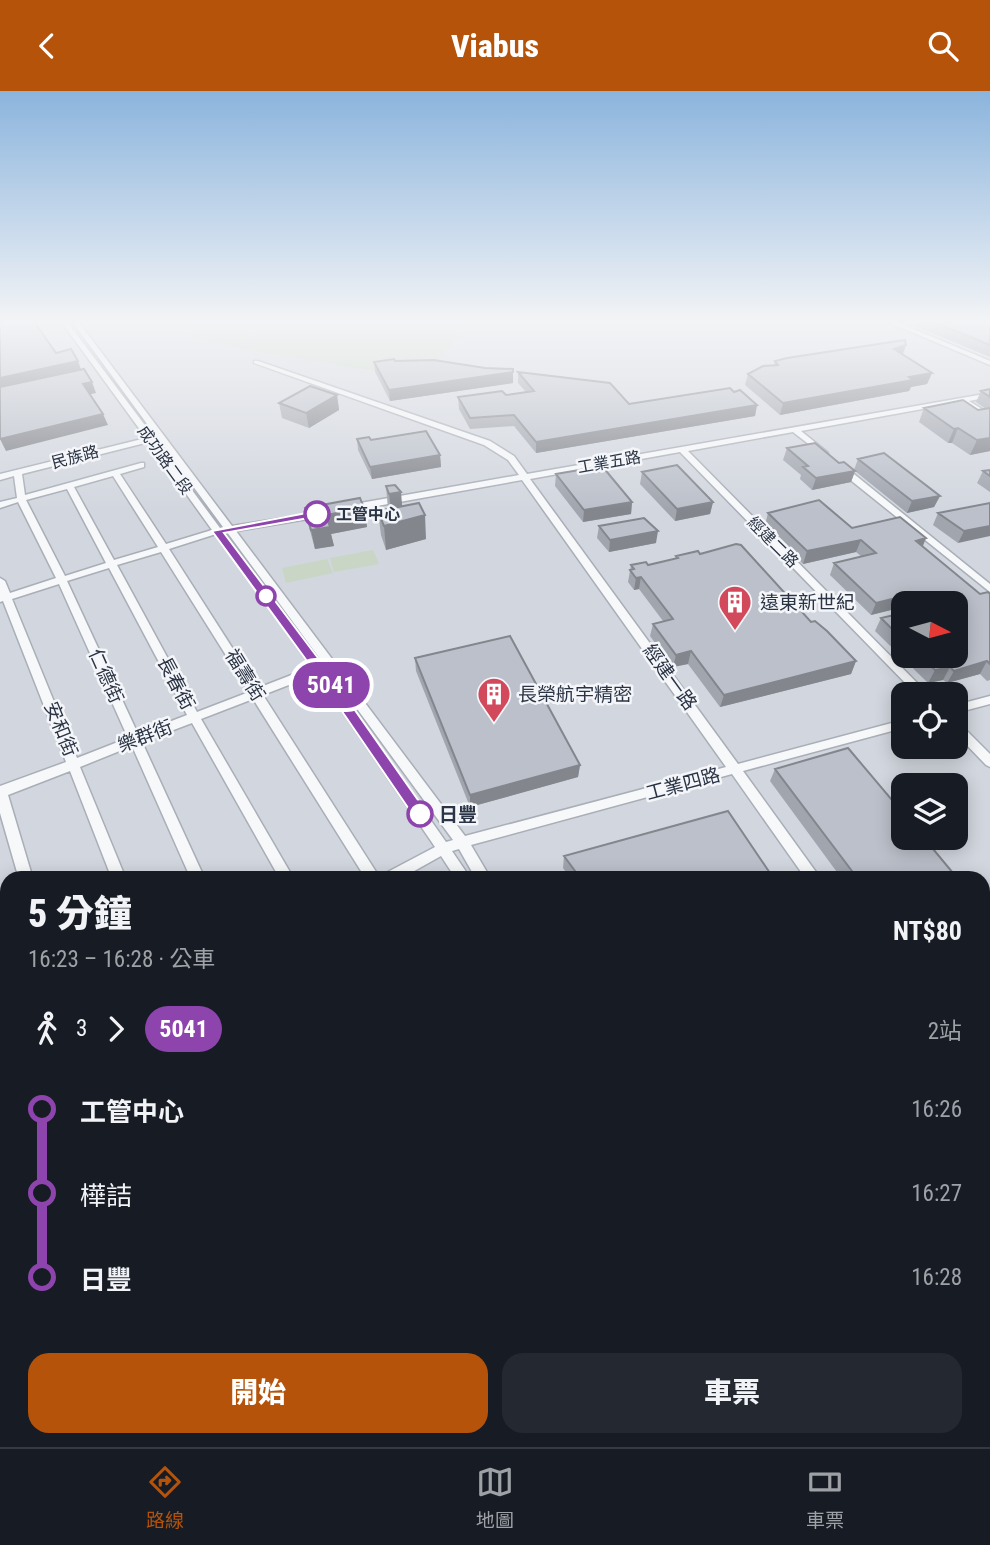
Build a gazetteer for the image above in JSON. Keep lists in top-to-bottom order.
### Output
{
  "streets": {
    "street": [
      "民族路",
      "成功路二段",
      "工業五路",
      "經建二路",
      "福壽街",
      "仁德街",
      "經建一路",
      "長春街",
      "安和街",
      "樂群街",
      "工業四路"
    ]
  },
  "crossings": [
    ["民族路", "成功路二段"],
    ["民族路", "仁德街"],
    ["成功路二段", "工業五路"],
    ["工業五路", "經建二路"],
    ["工業五路", "福壽街"],
    ["工業五路", "仁德街"],
    ["工業五路", "經建一路"],
    ["工業五路", "長春街"],
    ["工業五路", "安和街"],
    ["福壽街", "樂群街"],
    ["仁德街", "樂群街"],
    ["經建一路", "工業四路"],
    ["長春街", "樂群街"],
    ["安和街", "樂群街"]
  ],
  "places": {
    "other": ["工管中心", "日豐"],
    "building": ["遠東新世紀", "長榮航宇精密"]
  },
  "lines": ["bus line 5041"],
  "north": "right",
  "page": {
    "header": "Viabus",
    "on_map": "5041",
    "heading": ["5 分鐘", "16:23 – 16:28 · 公車", "NT$80"],
    "legs": ["3", "5041", "2站"],
    "list": [
      {
        "name": "工管中心",
        "value": "16:26"
      },
      {
        "name": "樺詰",
        "value": "16:27"
      },
      {
        "name": "日豐",
        "value": "16:28"
      }
    ],
    "buttons": ["開始", "車票"],
    "tabs": ["路線", "地圖", "車票"]
  }
}
